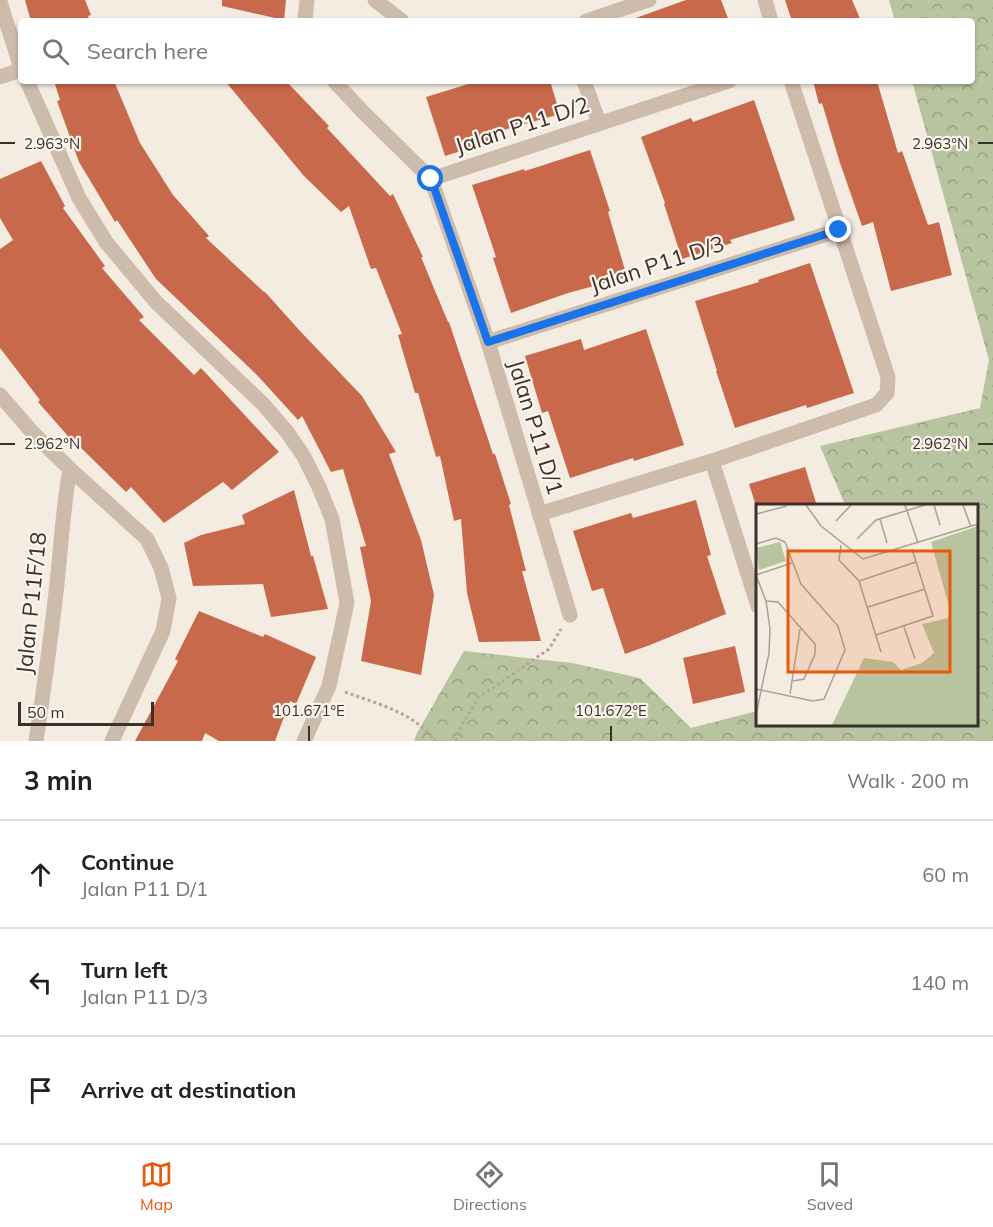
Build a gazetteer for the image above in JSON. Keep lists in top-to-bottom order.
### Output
{
  "streets": {
    "street": [
      "Jalan P11 D/2",
      "Jalan P11 D/3",
      "Jalan P11 D/1",
      "Jalan P11F/18"
    ]
  },
  "crossings": [
    ["Jalan P11 D/2", "Jalan P11 D/1"],
    ["Jalan P11 D/3", "Jalan P11 D/1"]
  ],
  "scale_bar": "50 m",
  "page": {
    "search": "Search here",
    "scale": "50 m",
    "heading": ["3 min", "Walk · 200 m"],
    "list": [
      ["Continue", "Jalan P11 D/1", "60 m"],
      ["Turn left", "Jalan P11 D/3", "140 m"],
      "Arrive at destination"
    ],
    "nav": ["Map", "Directions", "Saved"]
  },
  "coordinates": [
    "2.963°N",
    "2.962°N",
    "101.671°E",
    "101.672°E"
  ]
}
